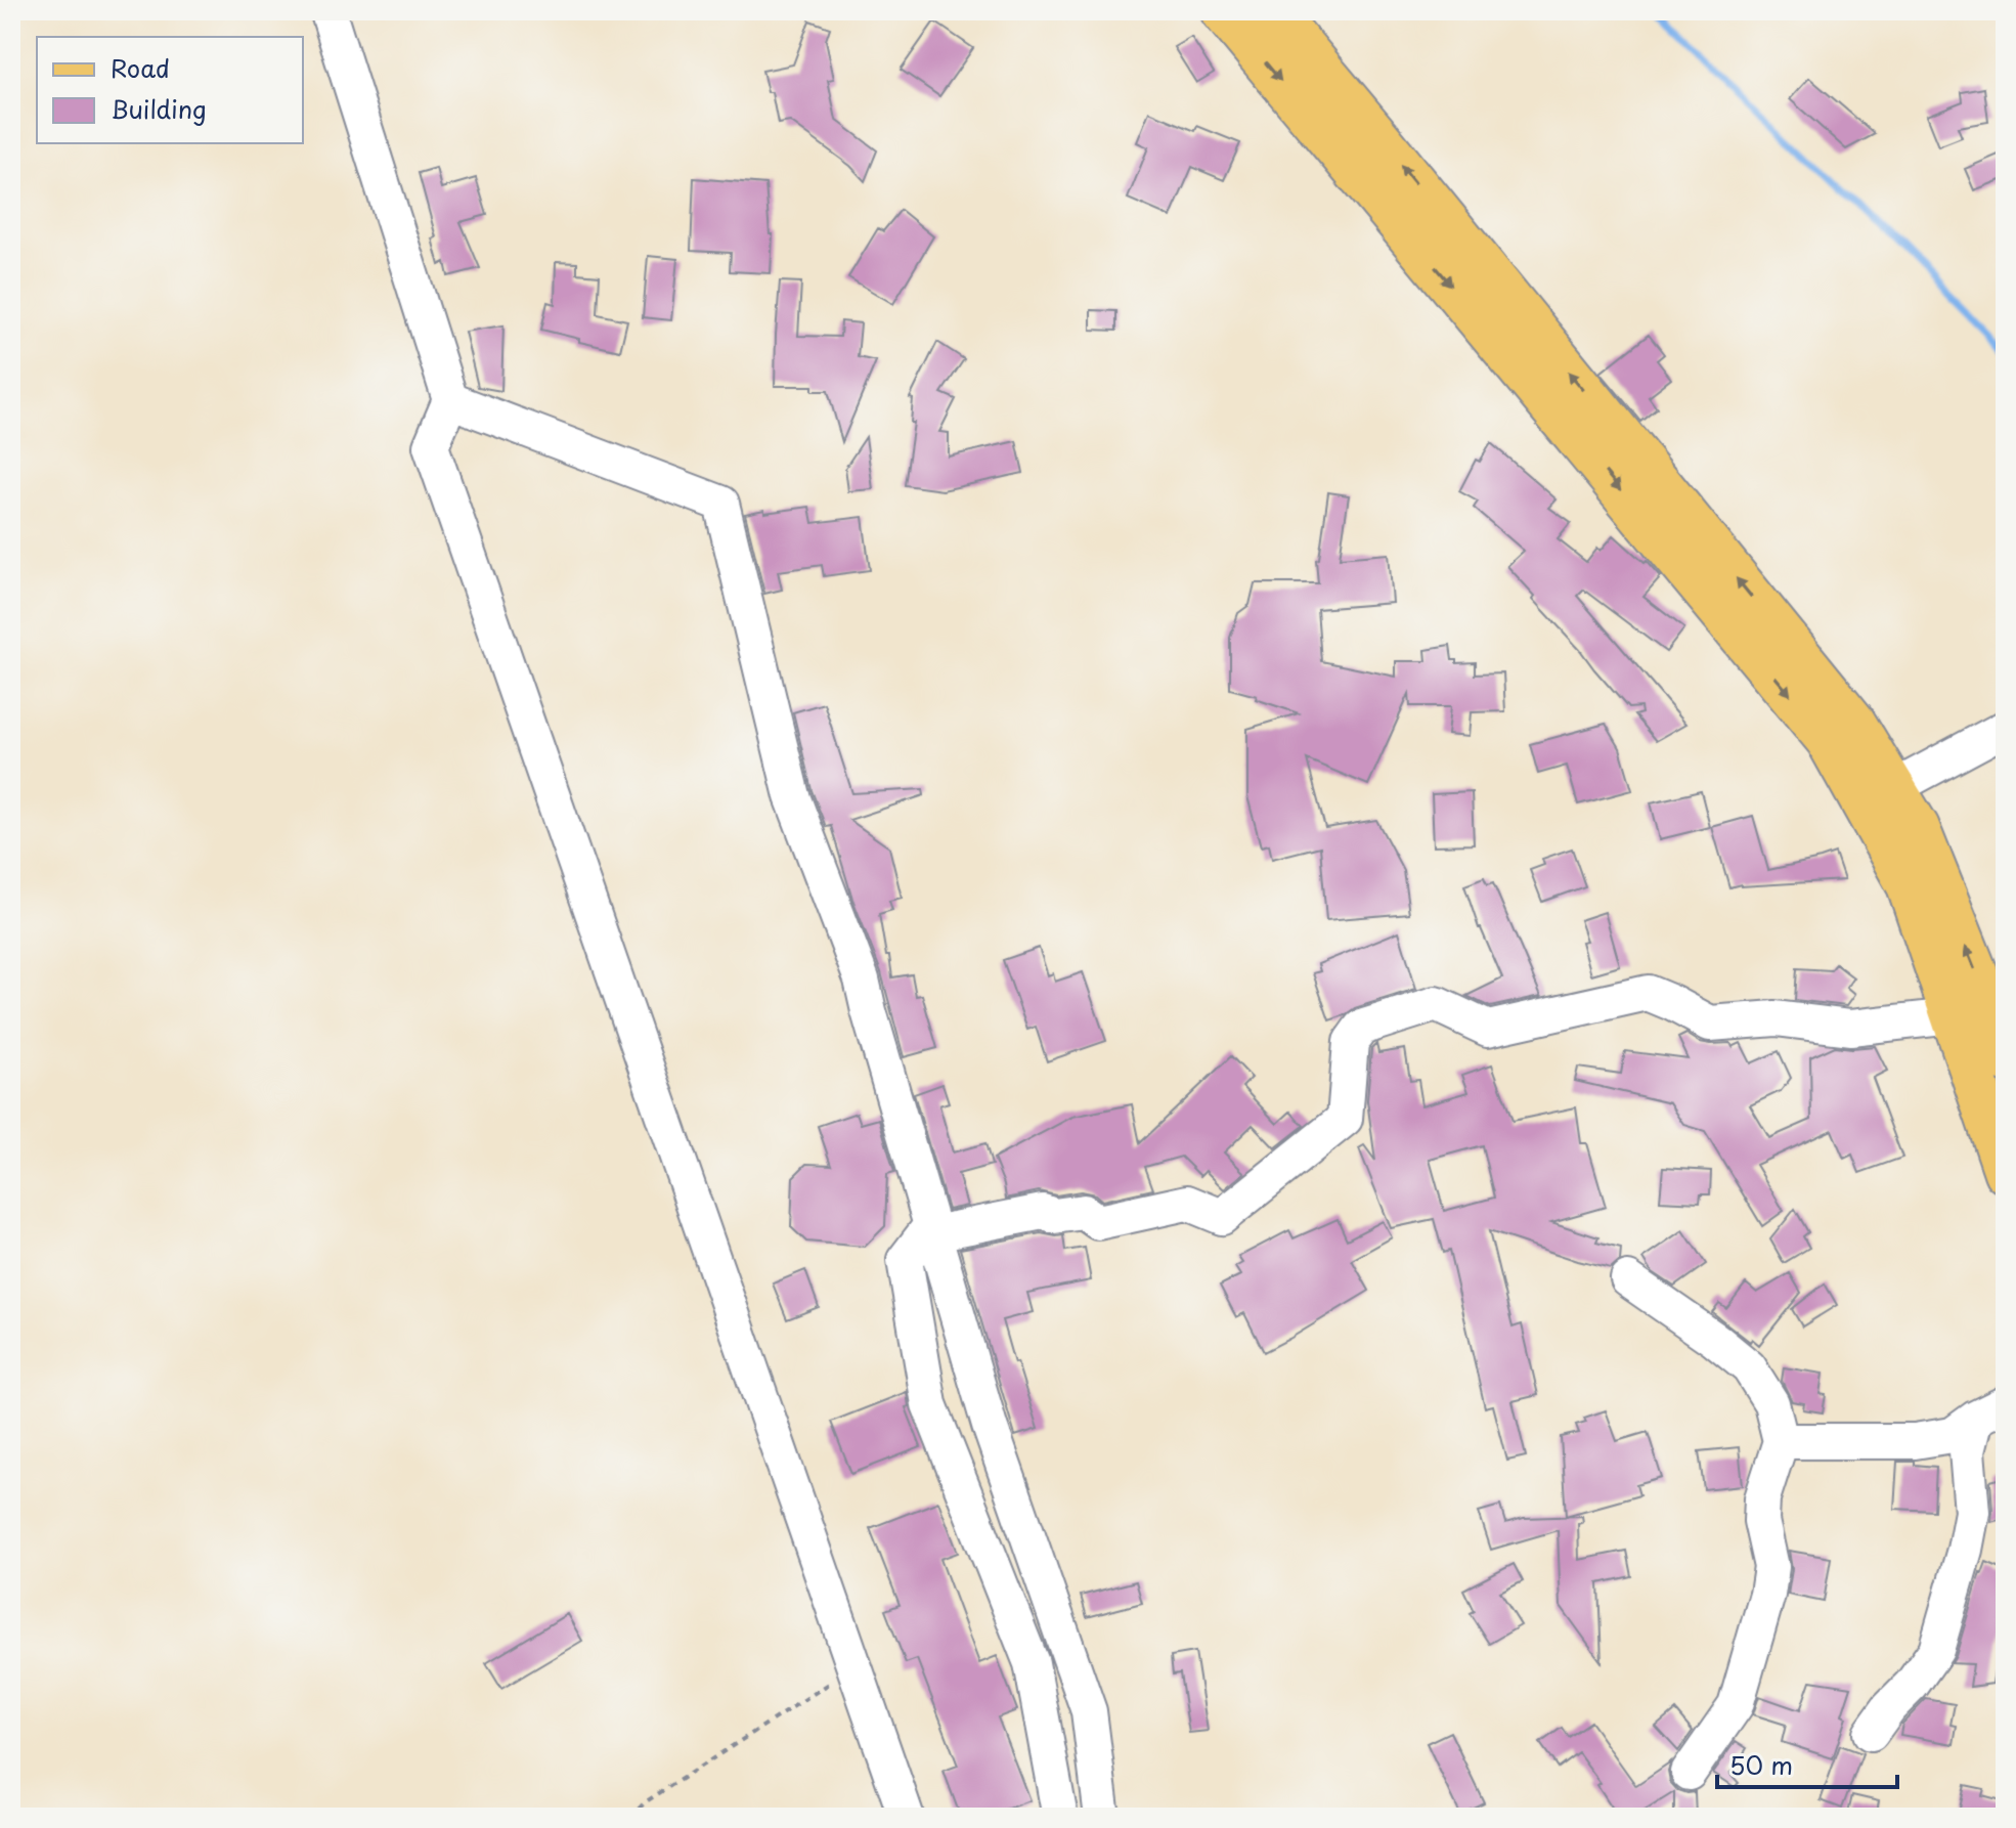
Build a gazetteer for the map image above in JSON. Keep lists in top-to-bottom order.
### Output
{
  "legend": ["Road", "Building"],
  "scale_bar": "50 m"
}
